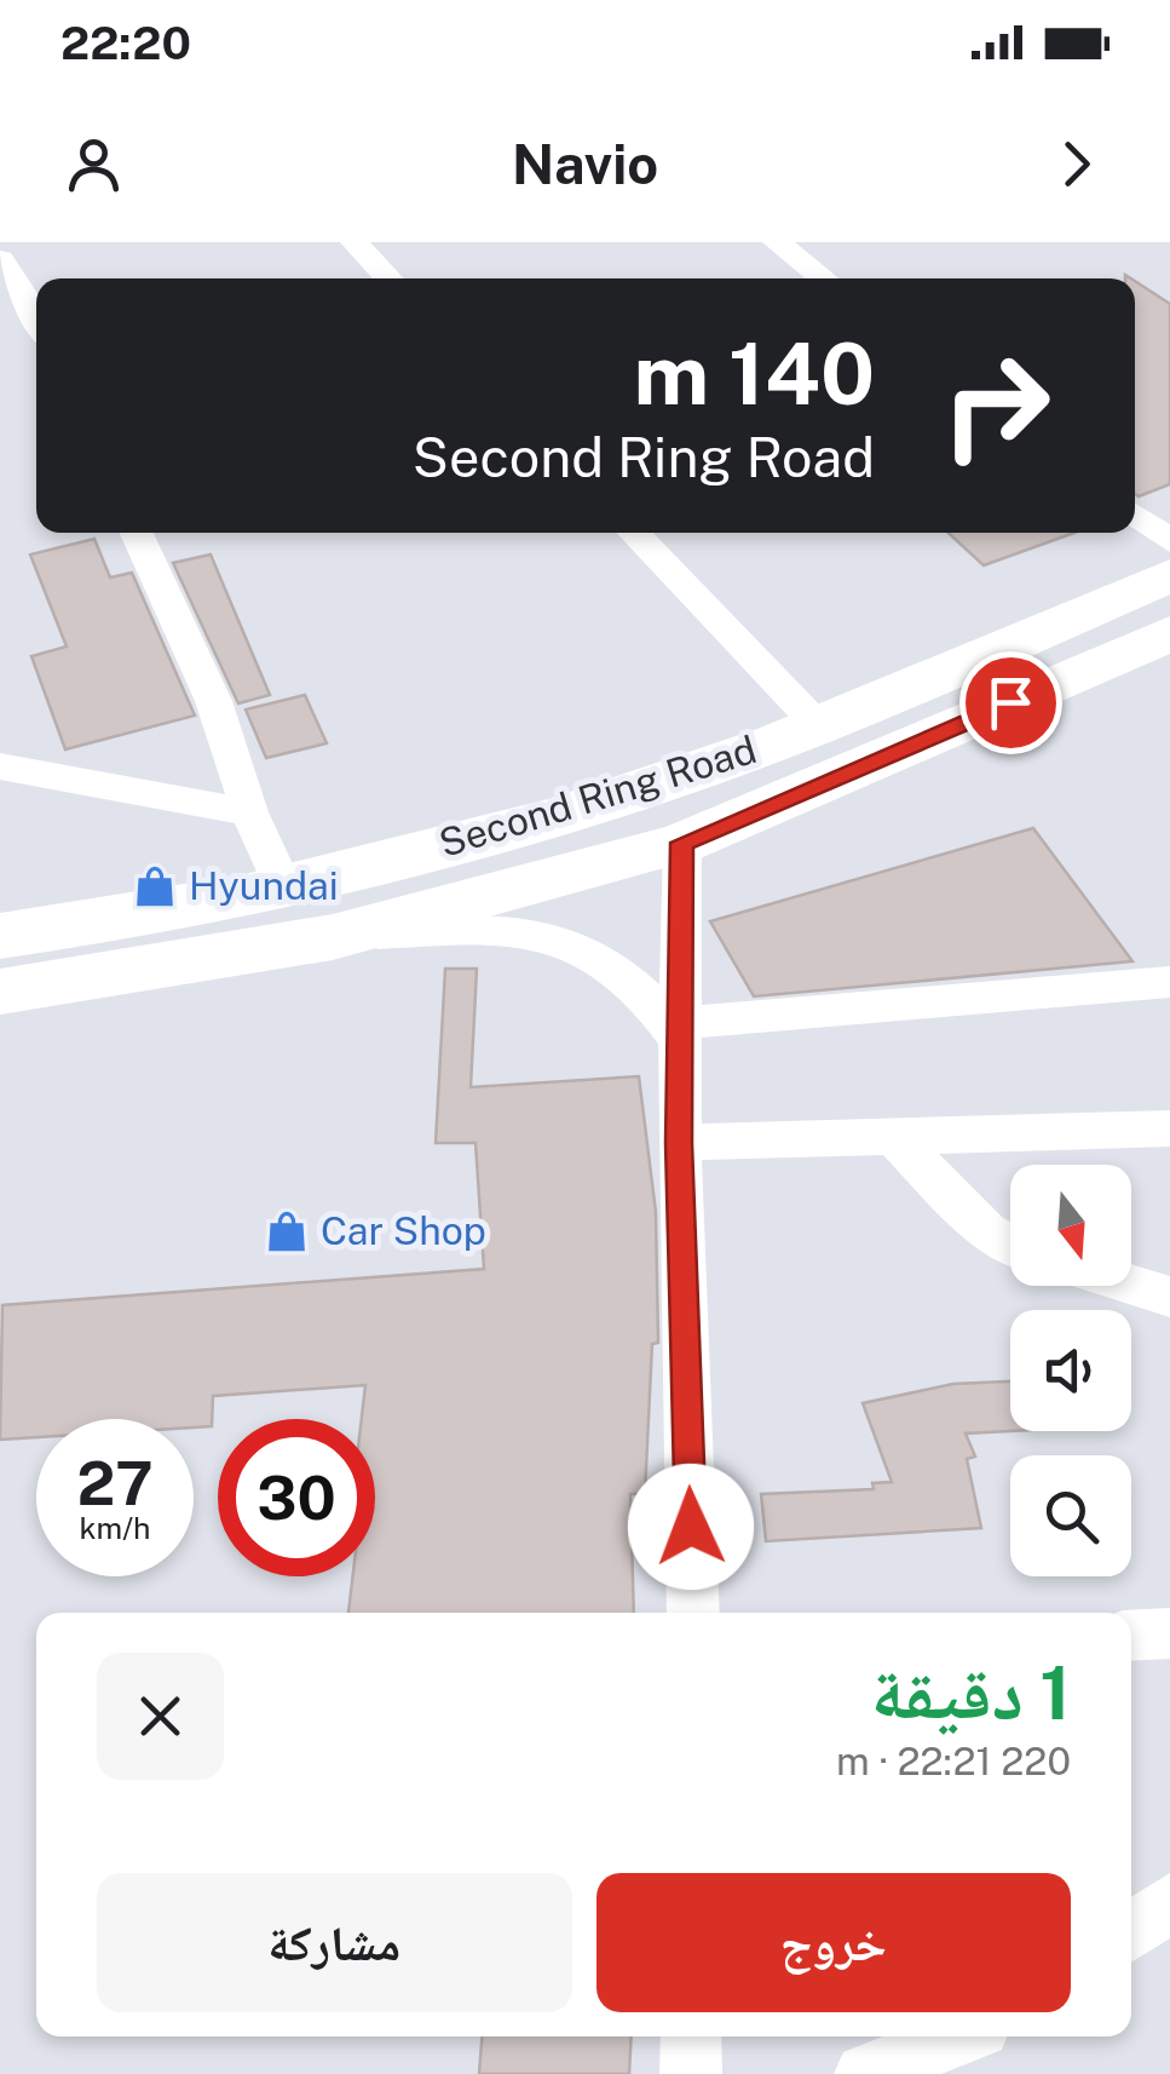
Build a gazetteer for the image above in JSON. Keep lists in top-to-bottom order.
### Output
{
  "streets": {
    "highway": ["Second Ring Road"]
  },
  "places": {
    "shop": ["Hyundai", "Car Shop"]
  },
  "north": "bottom",
  "page": {
    "status": "22:20",
    "header": "Navio",
    "turn": ["140 m", "Second Ring Road"],
    "speed": "27 km/h",
    "limit": "30",
    "heading": ["1 دقيقة", "220 m · 22:21"],
    "buttons": ["خروج", "مشاركة"]
  }
}
